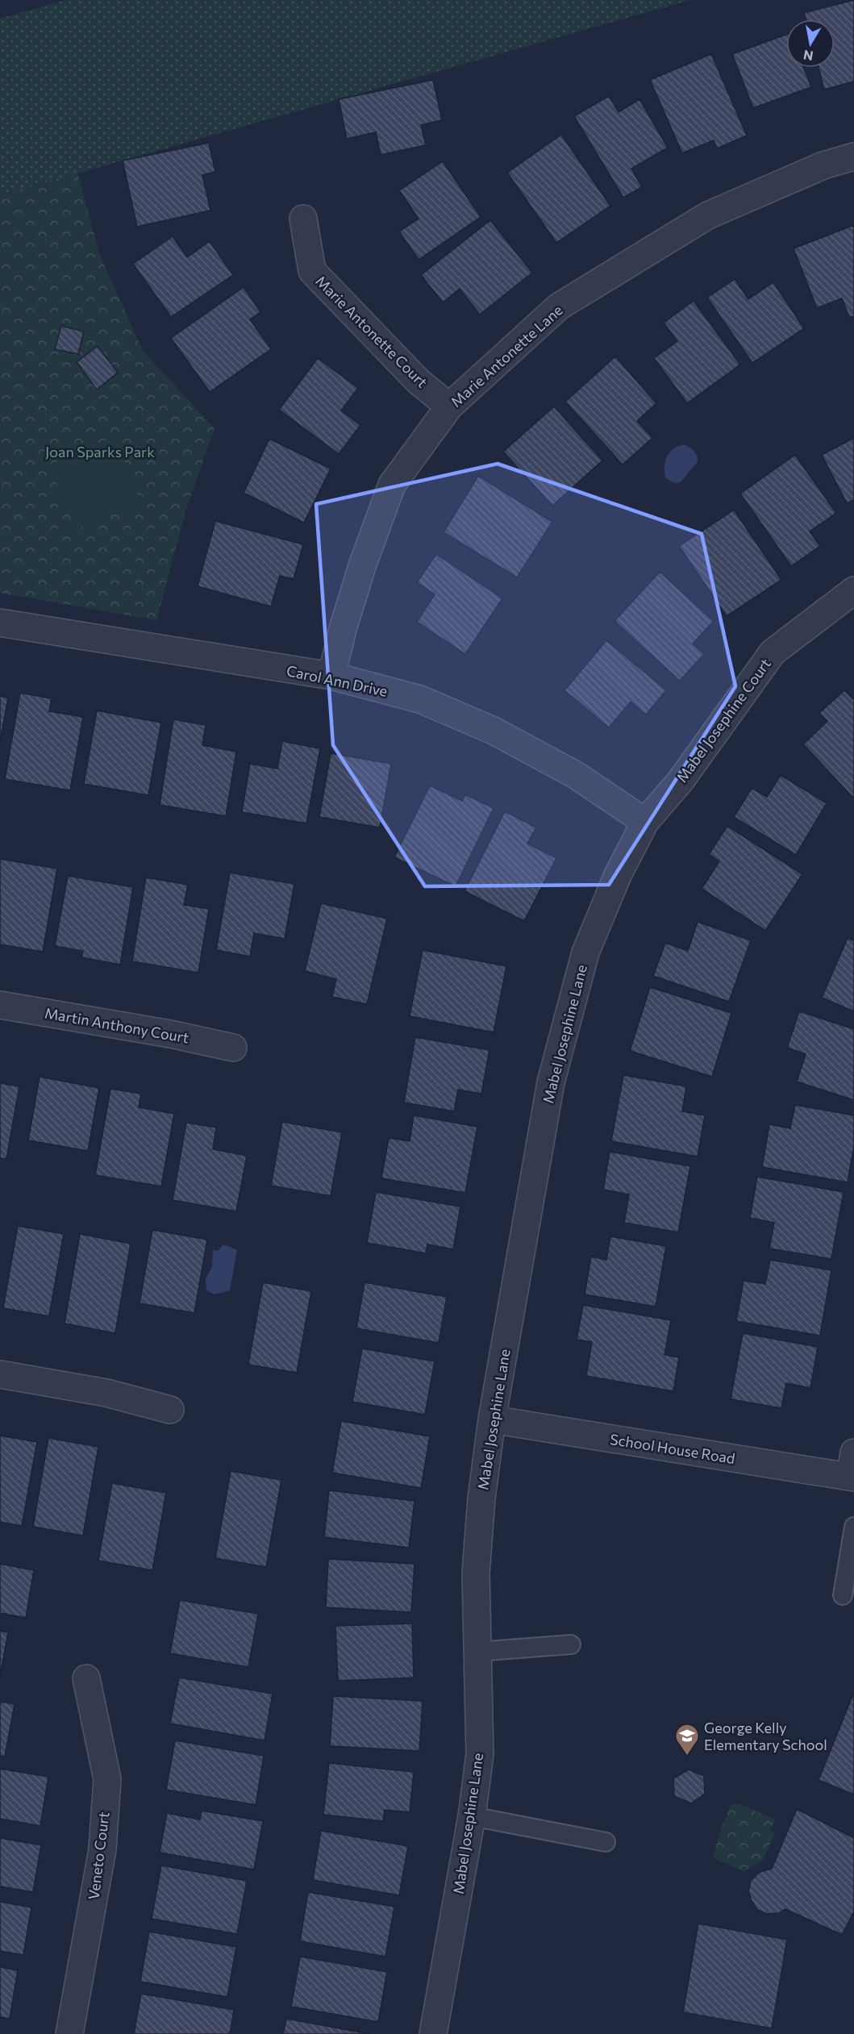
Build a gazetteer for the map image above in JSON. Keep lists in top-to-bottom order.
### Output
{
  "streets": {
    "street": [
      "Marie Antonette Court",
      "Marie Antonette Lane",
      "Carol Ann Drive",
      "Mabel Josephine Court",
      "Martin Anthony Court",
      "Mabel Josephine Lane",
      "School House Road",
      "Veneto Court"
    ]
  },
  "crossings": [
    ["Marie Antonette Court", "Marie Antonette Lane"],
    ["Marie Antonette Lane", "Carol Ann Drive"],
    ["Carol Ann Drive", "Mabel Josephine Court"],
    ["Carol Ann Drive", "Mabel Josephine Lane"],
    ["Mabel Josephine Court", "Mabel Josephine Lane"],
    ["Mabel Josephine Lane", "School House Road"]
  ],
  "parks": ["Joan Sparks Park"],
  "places": {
    "school or university": ["George Kelly Elementary School"]
  },
  "north": "bottom"
}
